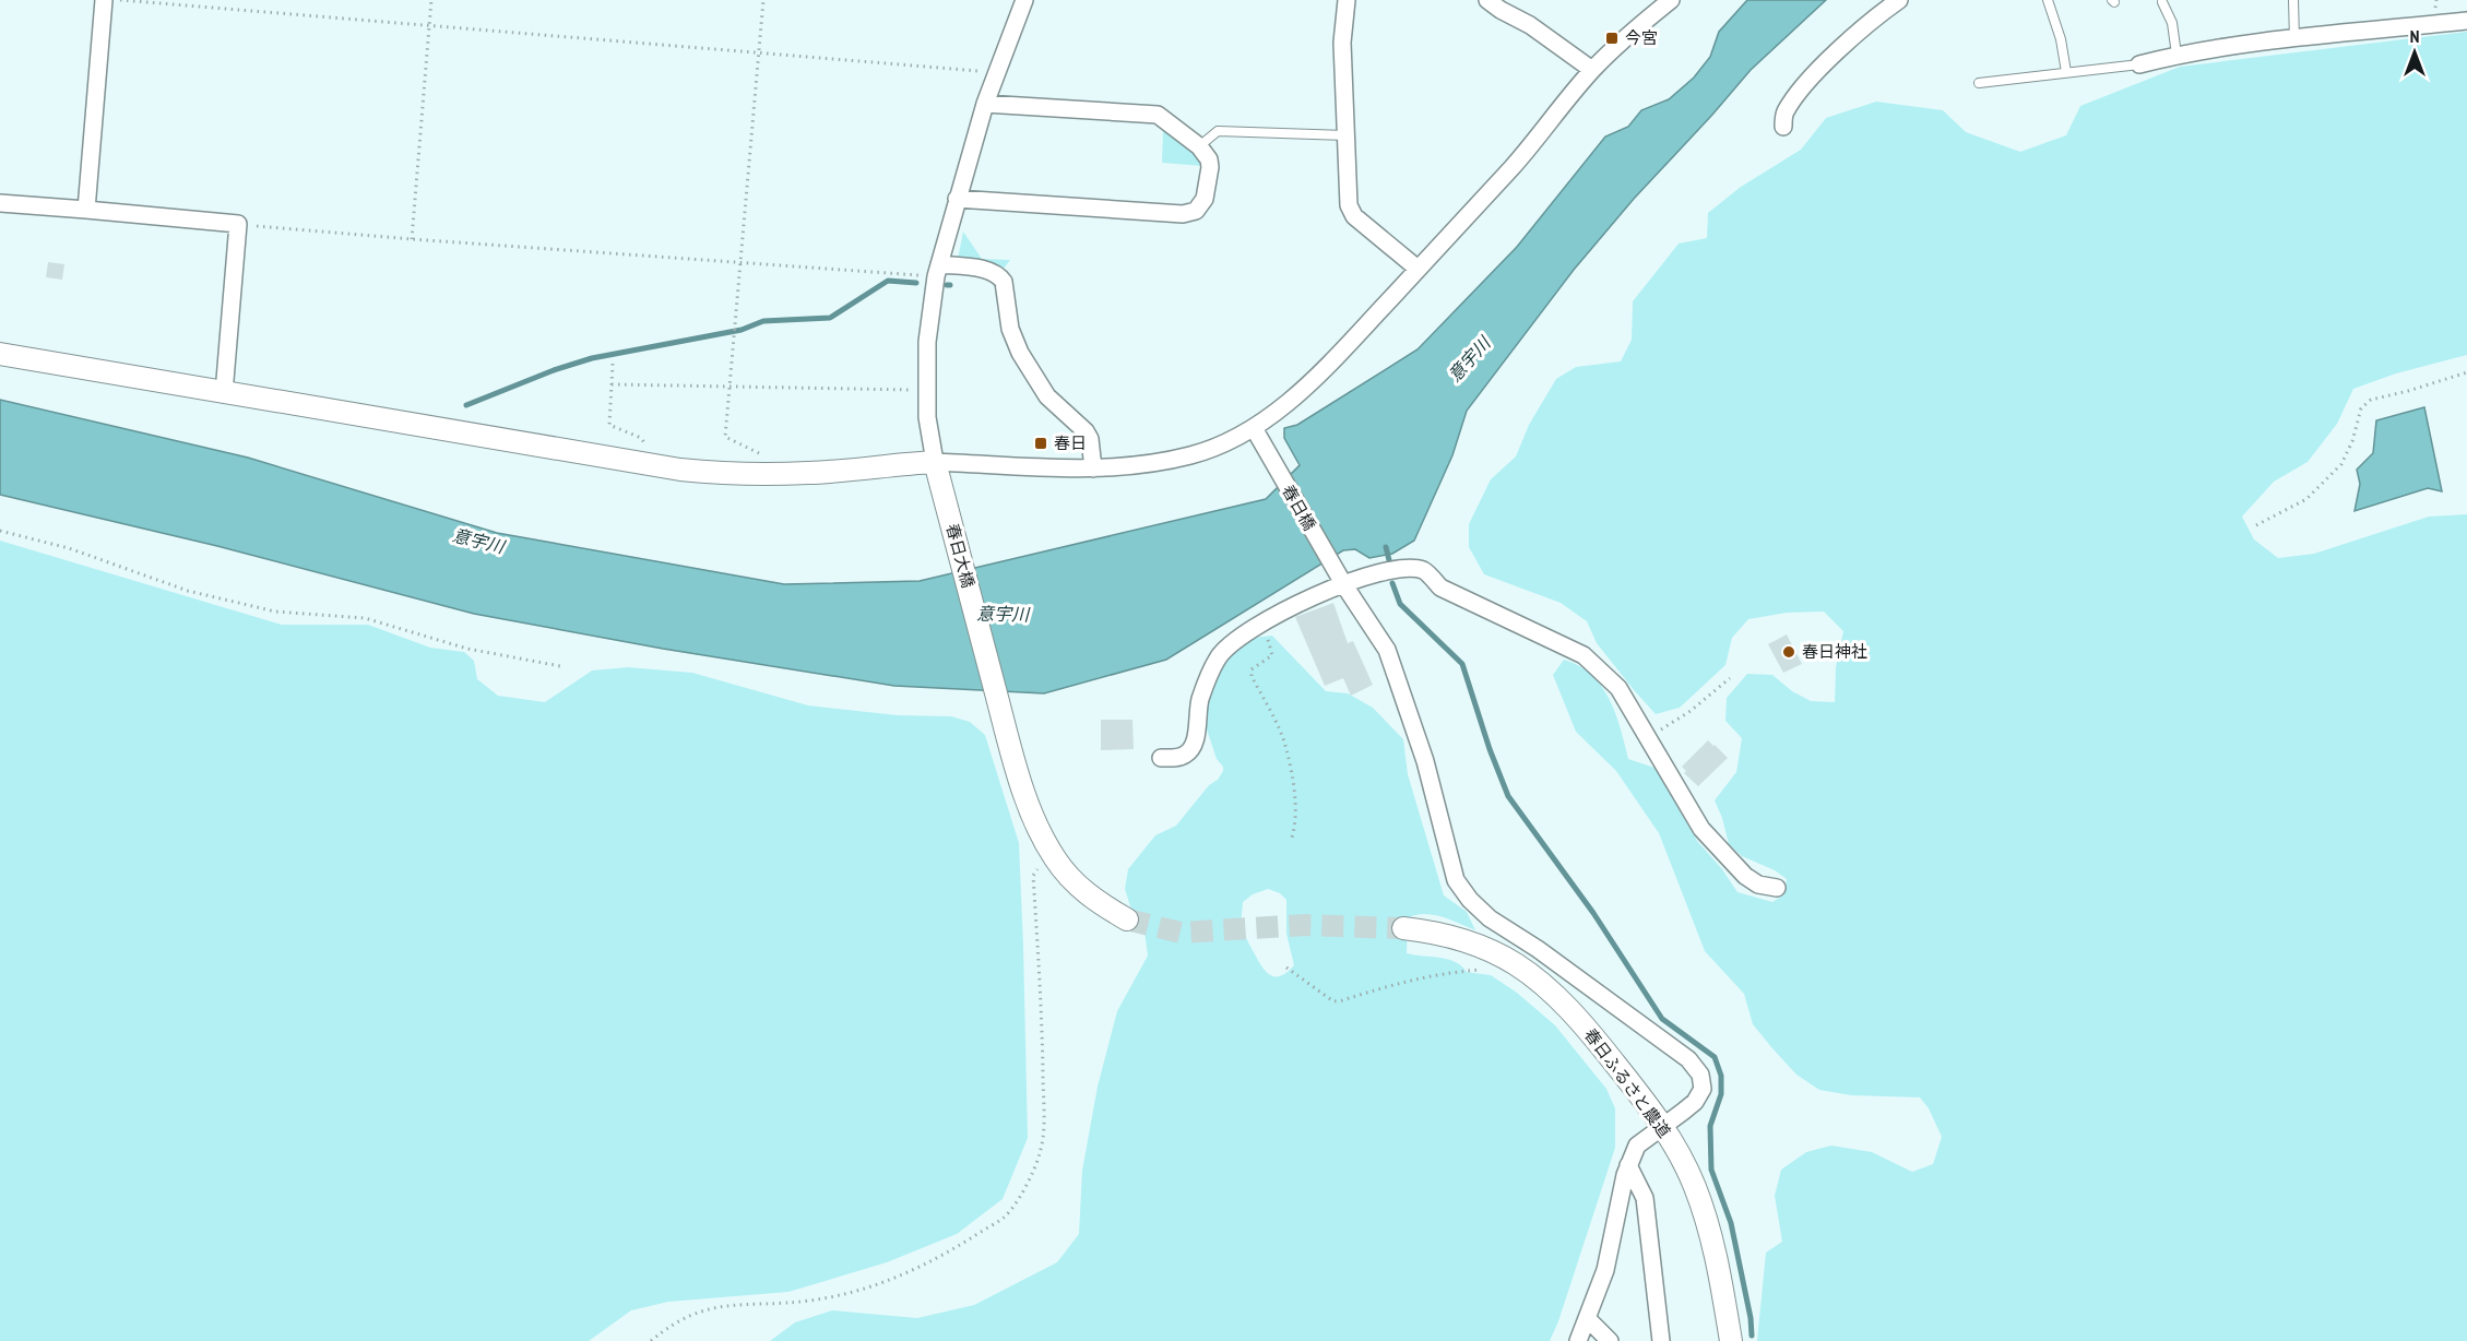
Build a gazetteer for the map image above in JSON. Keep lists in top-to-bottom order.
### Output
{
  "streets": {
    "street": ["春日橋", "春日大橋", "春日ふるさと農道"]
  },
  "crossings": [
    ["春日橋", "春日ふるさと農道"]
  ],
  "water": ["意宇川"],
  "places": {
    "transit": ["今宮", "春日"],
    "other": ["春日神社"]
  },
  "north": "top"
}
